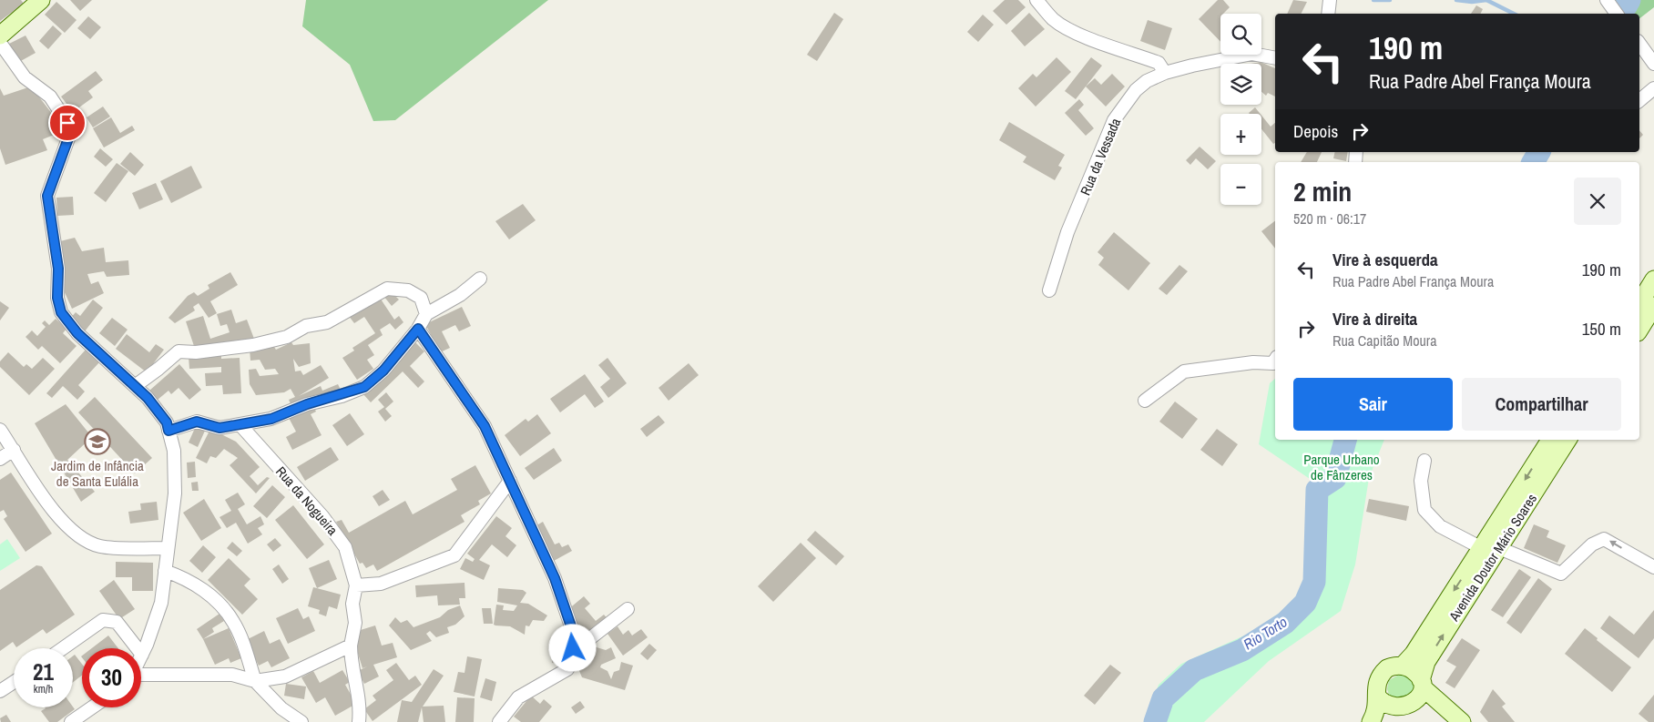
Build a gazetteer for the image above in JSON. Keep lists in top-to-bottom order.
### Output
{
  "streets": {
    "main road": ["Avenida Doutor Mário Soares"],
    "street": ["Rua da Vessada", "Rua da Nogueira"]
  },
  "water": ["Rio Torto"],
  "parks": ["Parque Urbano de Fânzeres"],
  "places": {
    "school or university": ["Jardim de Infância de Santa Eulália"]
  },
  "page": {
    "map_buttons": ["+", "−"],
    "turn": ["190 m", "Rua Padre Abel França Moura"],
    "then": "Depois",
    "heading": ["2 min", "520 m · 06:17"],
    "list": [
      {
        "name": "Vire à esquerda",
        "note": "Rua Padre Abel França Moura",
        "value": "190 m"
      },
      {
        "name": "Vire à direita",
        "note": "Rua Capitão Moura",
        "value": "150 m"
      }
    ],
    "buttons": ["Sair", "Compartilhar"],
    "speed": "21 km/h",
    "limit": "30"
  }
}
